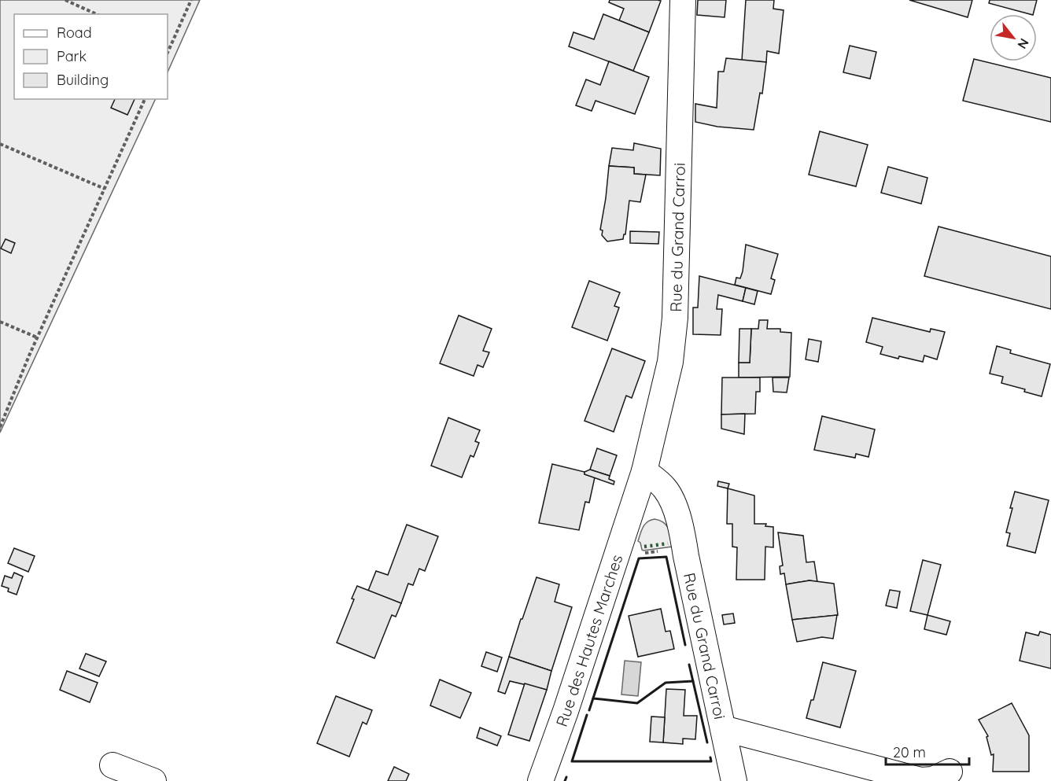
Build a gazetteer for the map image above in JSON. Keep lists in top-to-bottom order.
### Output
{
  "streets": {
    "street": ["Rue du Grand Carroi", "Rue des Hautes Marches"]
  },
  "crossings": [
    ["Rue du Grand Carroi", "Rue des Hautes Marches"]
  ],
  "legend": ["Road", "Park", "Building"],
  "scale_bar": "20 m",
  "north": "bottom right"
}
